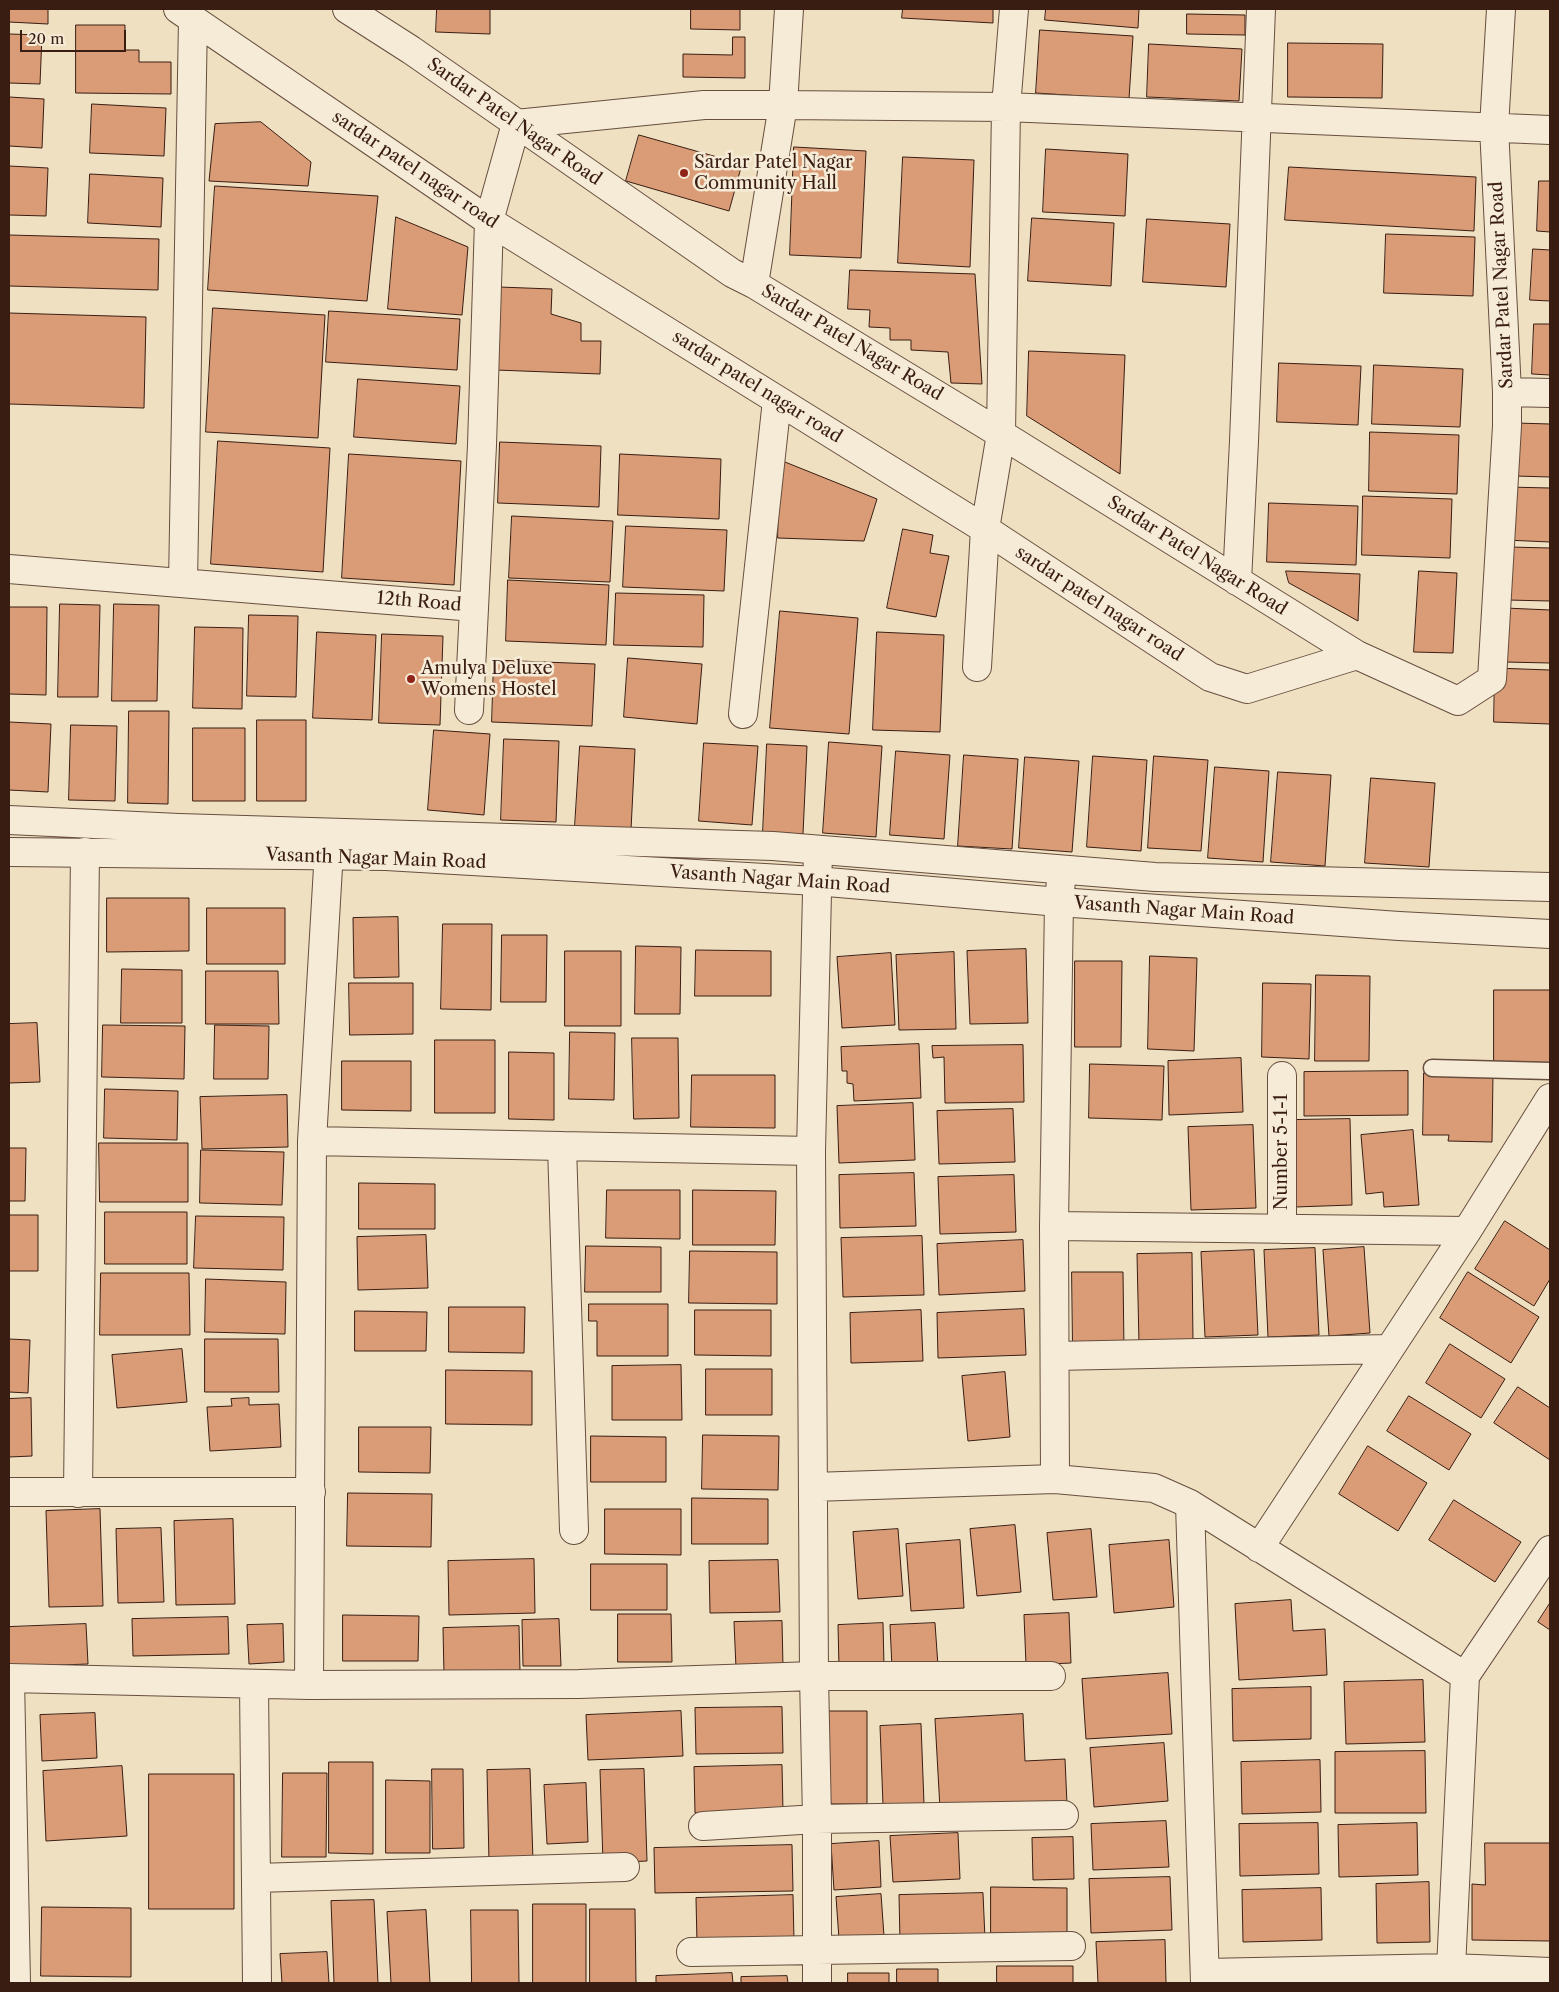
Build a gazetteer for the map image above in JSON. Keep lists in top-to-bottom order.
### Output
{
  "streets": {
    "street": [
      "Sardar Patel Nagar Road",
      "sardar patel nagar road",
      "12th Road",
      "Vasanth Nagar Main Road",
      "Number 5-1-1"
    ]
  },
  "crossings": [
    ["Sardar Patel Nagar Road", "sardar patel nagar road"],
    ["Sardar Patel Nagar Road", "12th Road"],
    ["sardar patel nagar road", "12th Road"]
  ],
  "places": ["Sardar Patel Nagar Community Hall", "Amulya Deluxe Womens Hostel"],
  "scale_bar": "20 m"
}
